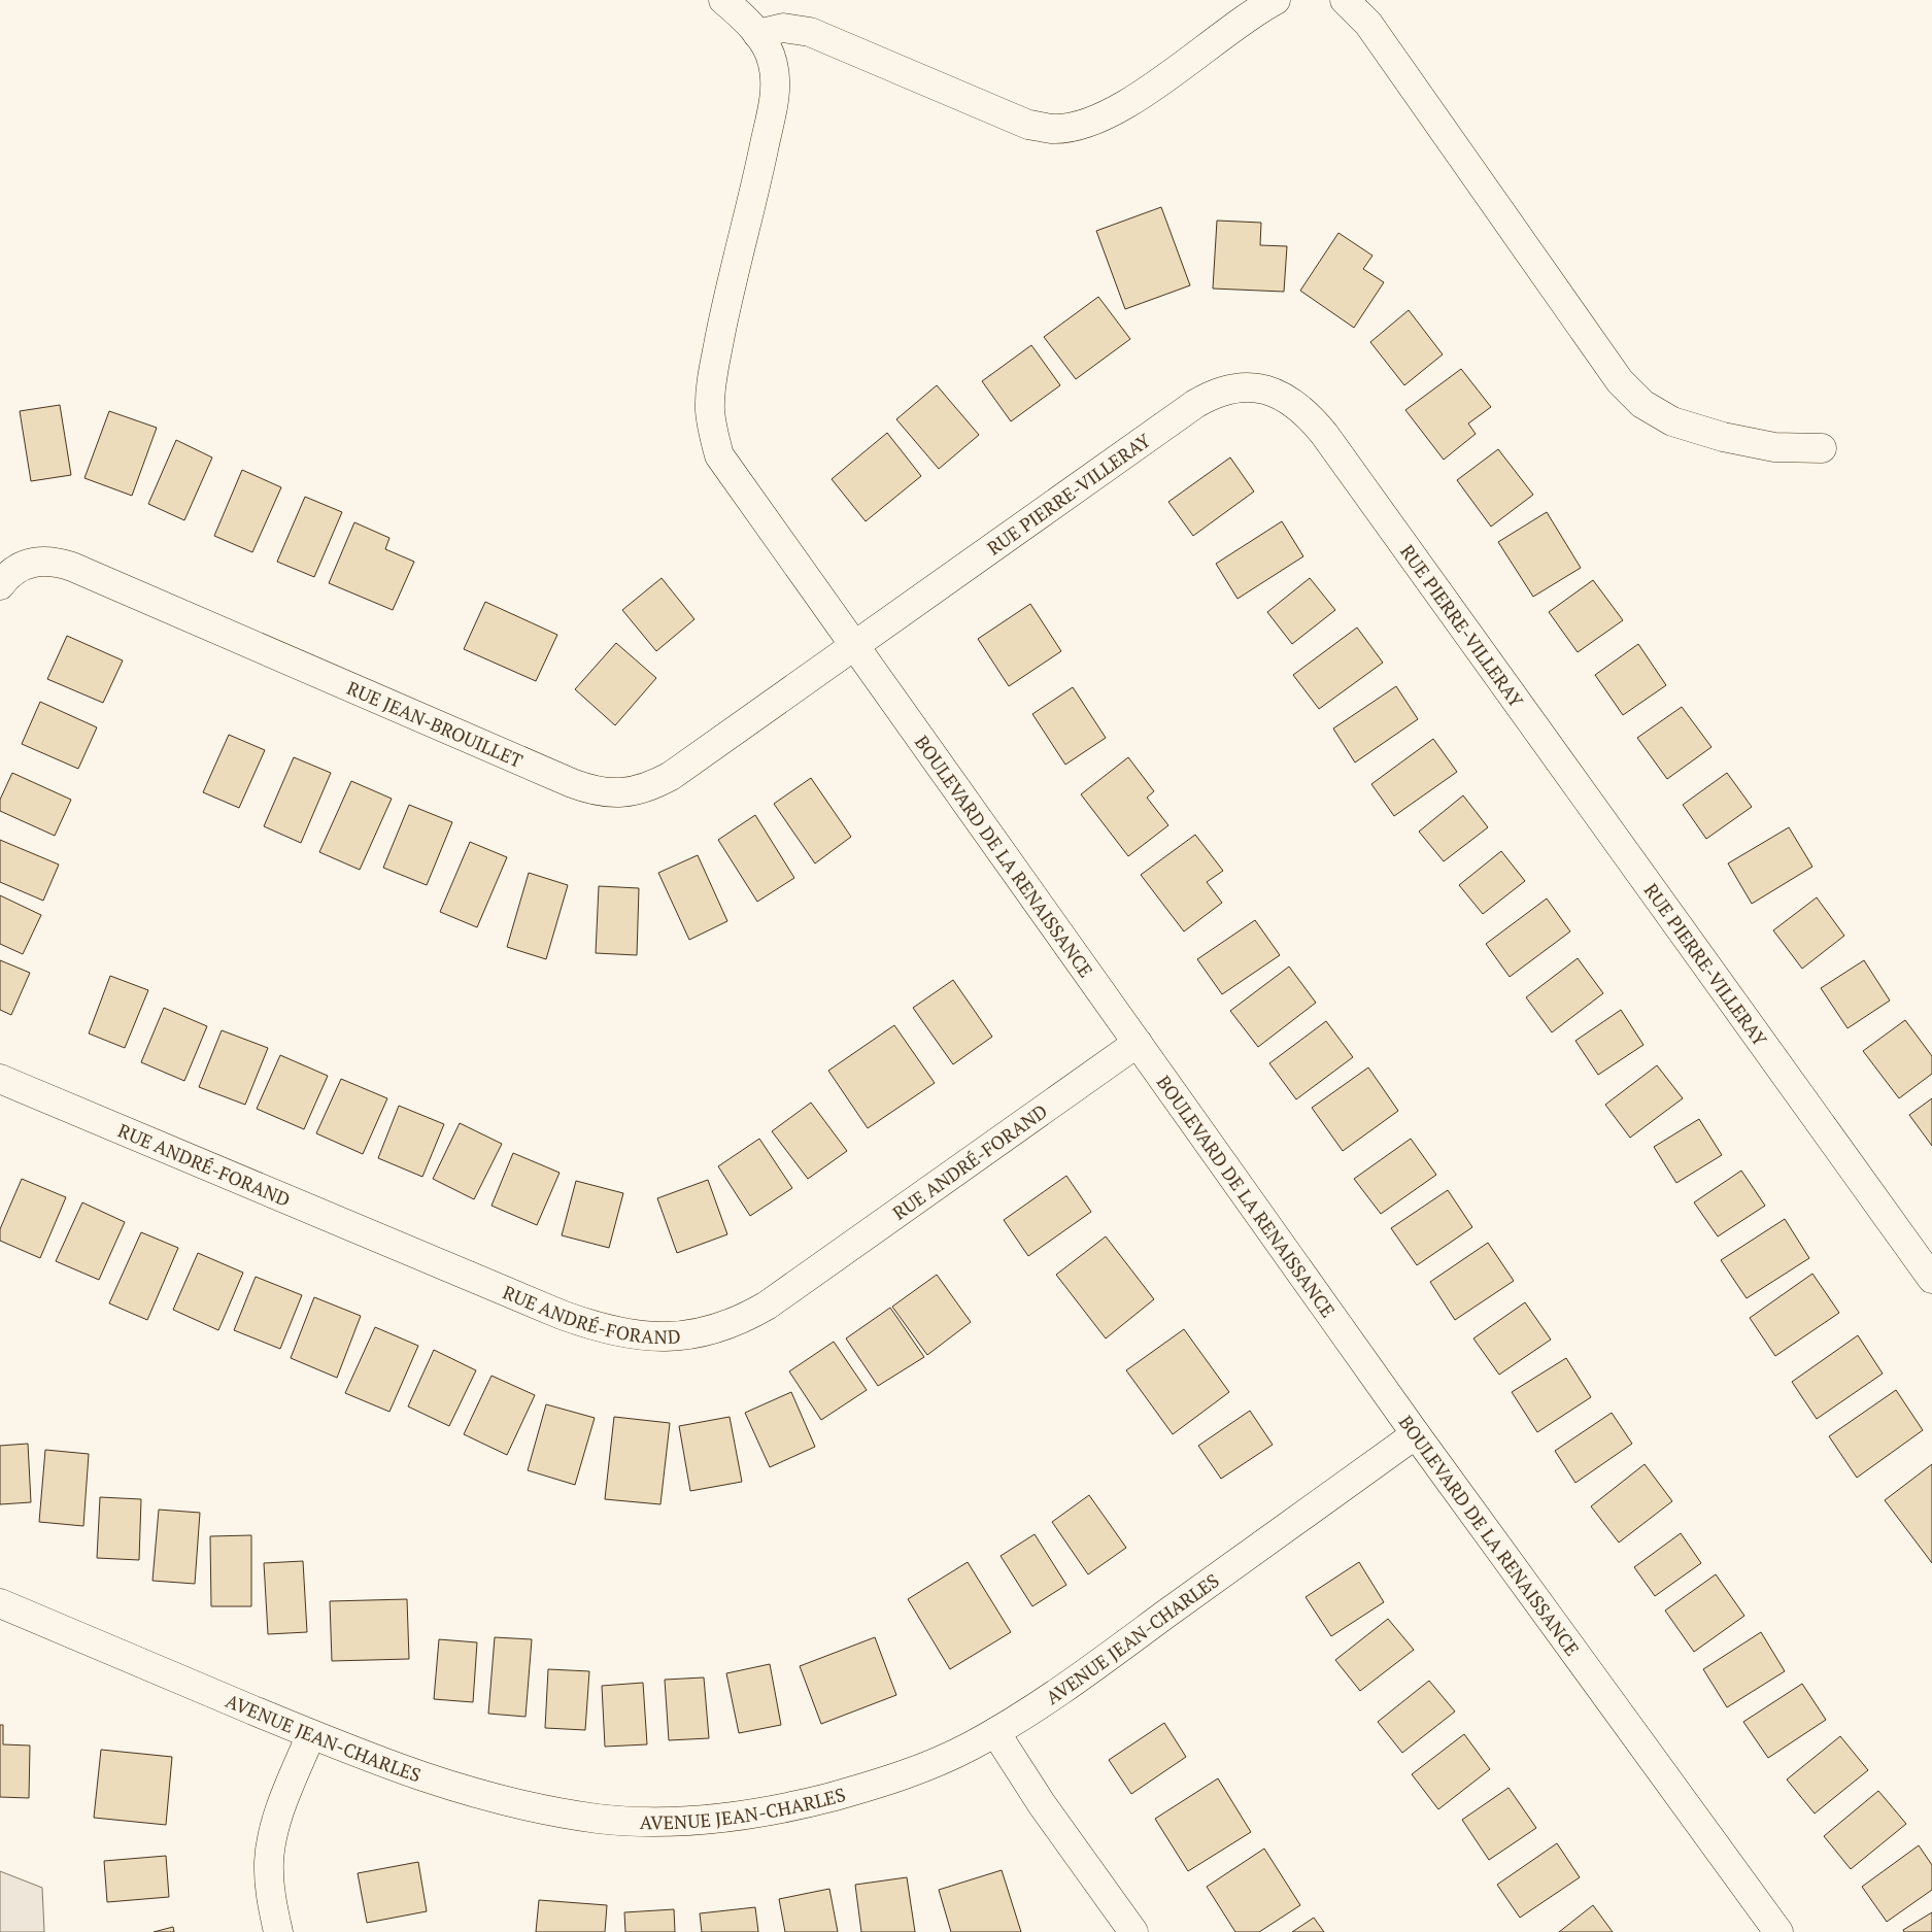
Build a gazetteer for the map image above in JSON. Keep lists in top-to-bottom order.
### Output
{
  "streets": {
    "street": [
      "RUE PIERRE-VILLERAY",
      "RUE JEAN-BROUILLET",
      "BOULEVARD DE LA RENAISSANCE",
      "RUE ANDRÉ-FORAND",
      "AVENUE JEAN-CHARLES"
    ]
  },
  "crossings": [
    ["RUE PIERRE-VILLERAY", "RUE JEAN-BROUILLET"],
    ["RUE PIERRE-VILLERAY", "BOULEVARD DE LA RENAISSANCE"],
    ["RUE JEAN-BROUILLET", "BOULEVARD DE LA RENAISSANCE"],
    ["BOULEVARD DE LA RENAISSANCE", "RUE ANDRÉ-FORAND"],
    ["BOULEVARD DE LA RENAISSANCE", "AVENUE JEAN-CHARLES"]
  ]
}
